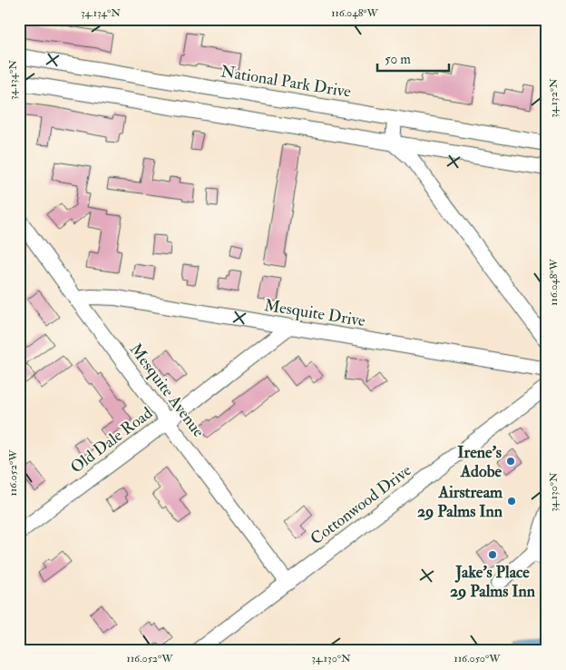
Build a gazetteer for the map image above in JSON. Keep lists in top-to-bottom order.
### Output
{
  "streets": {
    "street": [
      "National Park Drive",
      "Mesquite Drive",
      "Mesquite Avenue",
      "Old Dale Road",
      "Cottonwood Drive"
    ]
  },
  "crossings": [
    ["Mesquite Drive", "Mesquite Avenue"],
    ["Mesquite Drive", "Old Dale Road"],
    ["Mesquite Avenue", "Old Dale Road"],
    ["Mesquite Avenue", "Cottonwood Drive"]
  ],
  "places": ["Irene's Adobe", "Airstream 29 Palms Inn", "Jake's Place 29 Palms Inn"],
  "scale_bar": "50 m",
  "coordinates": [
    "34.134°N",
    "116.048°W",
    "34.132°N",
    "116.052°W",
    "34.130°N",
    "116.050°W"
  ]
}
